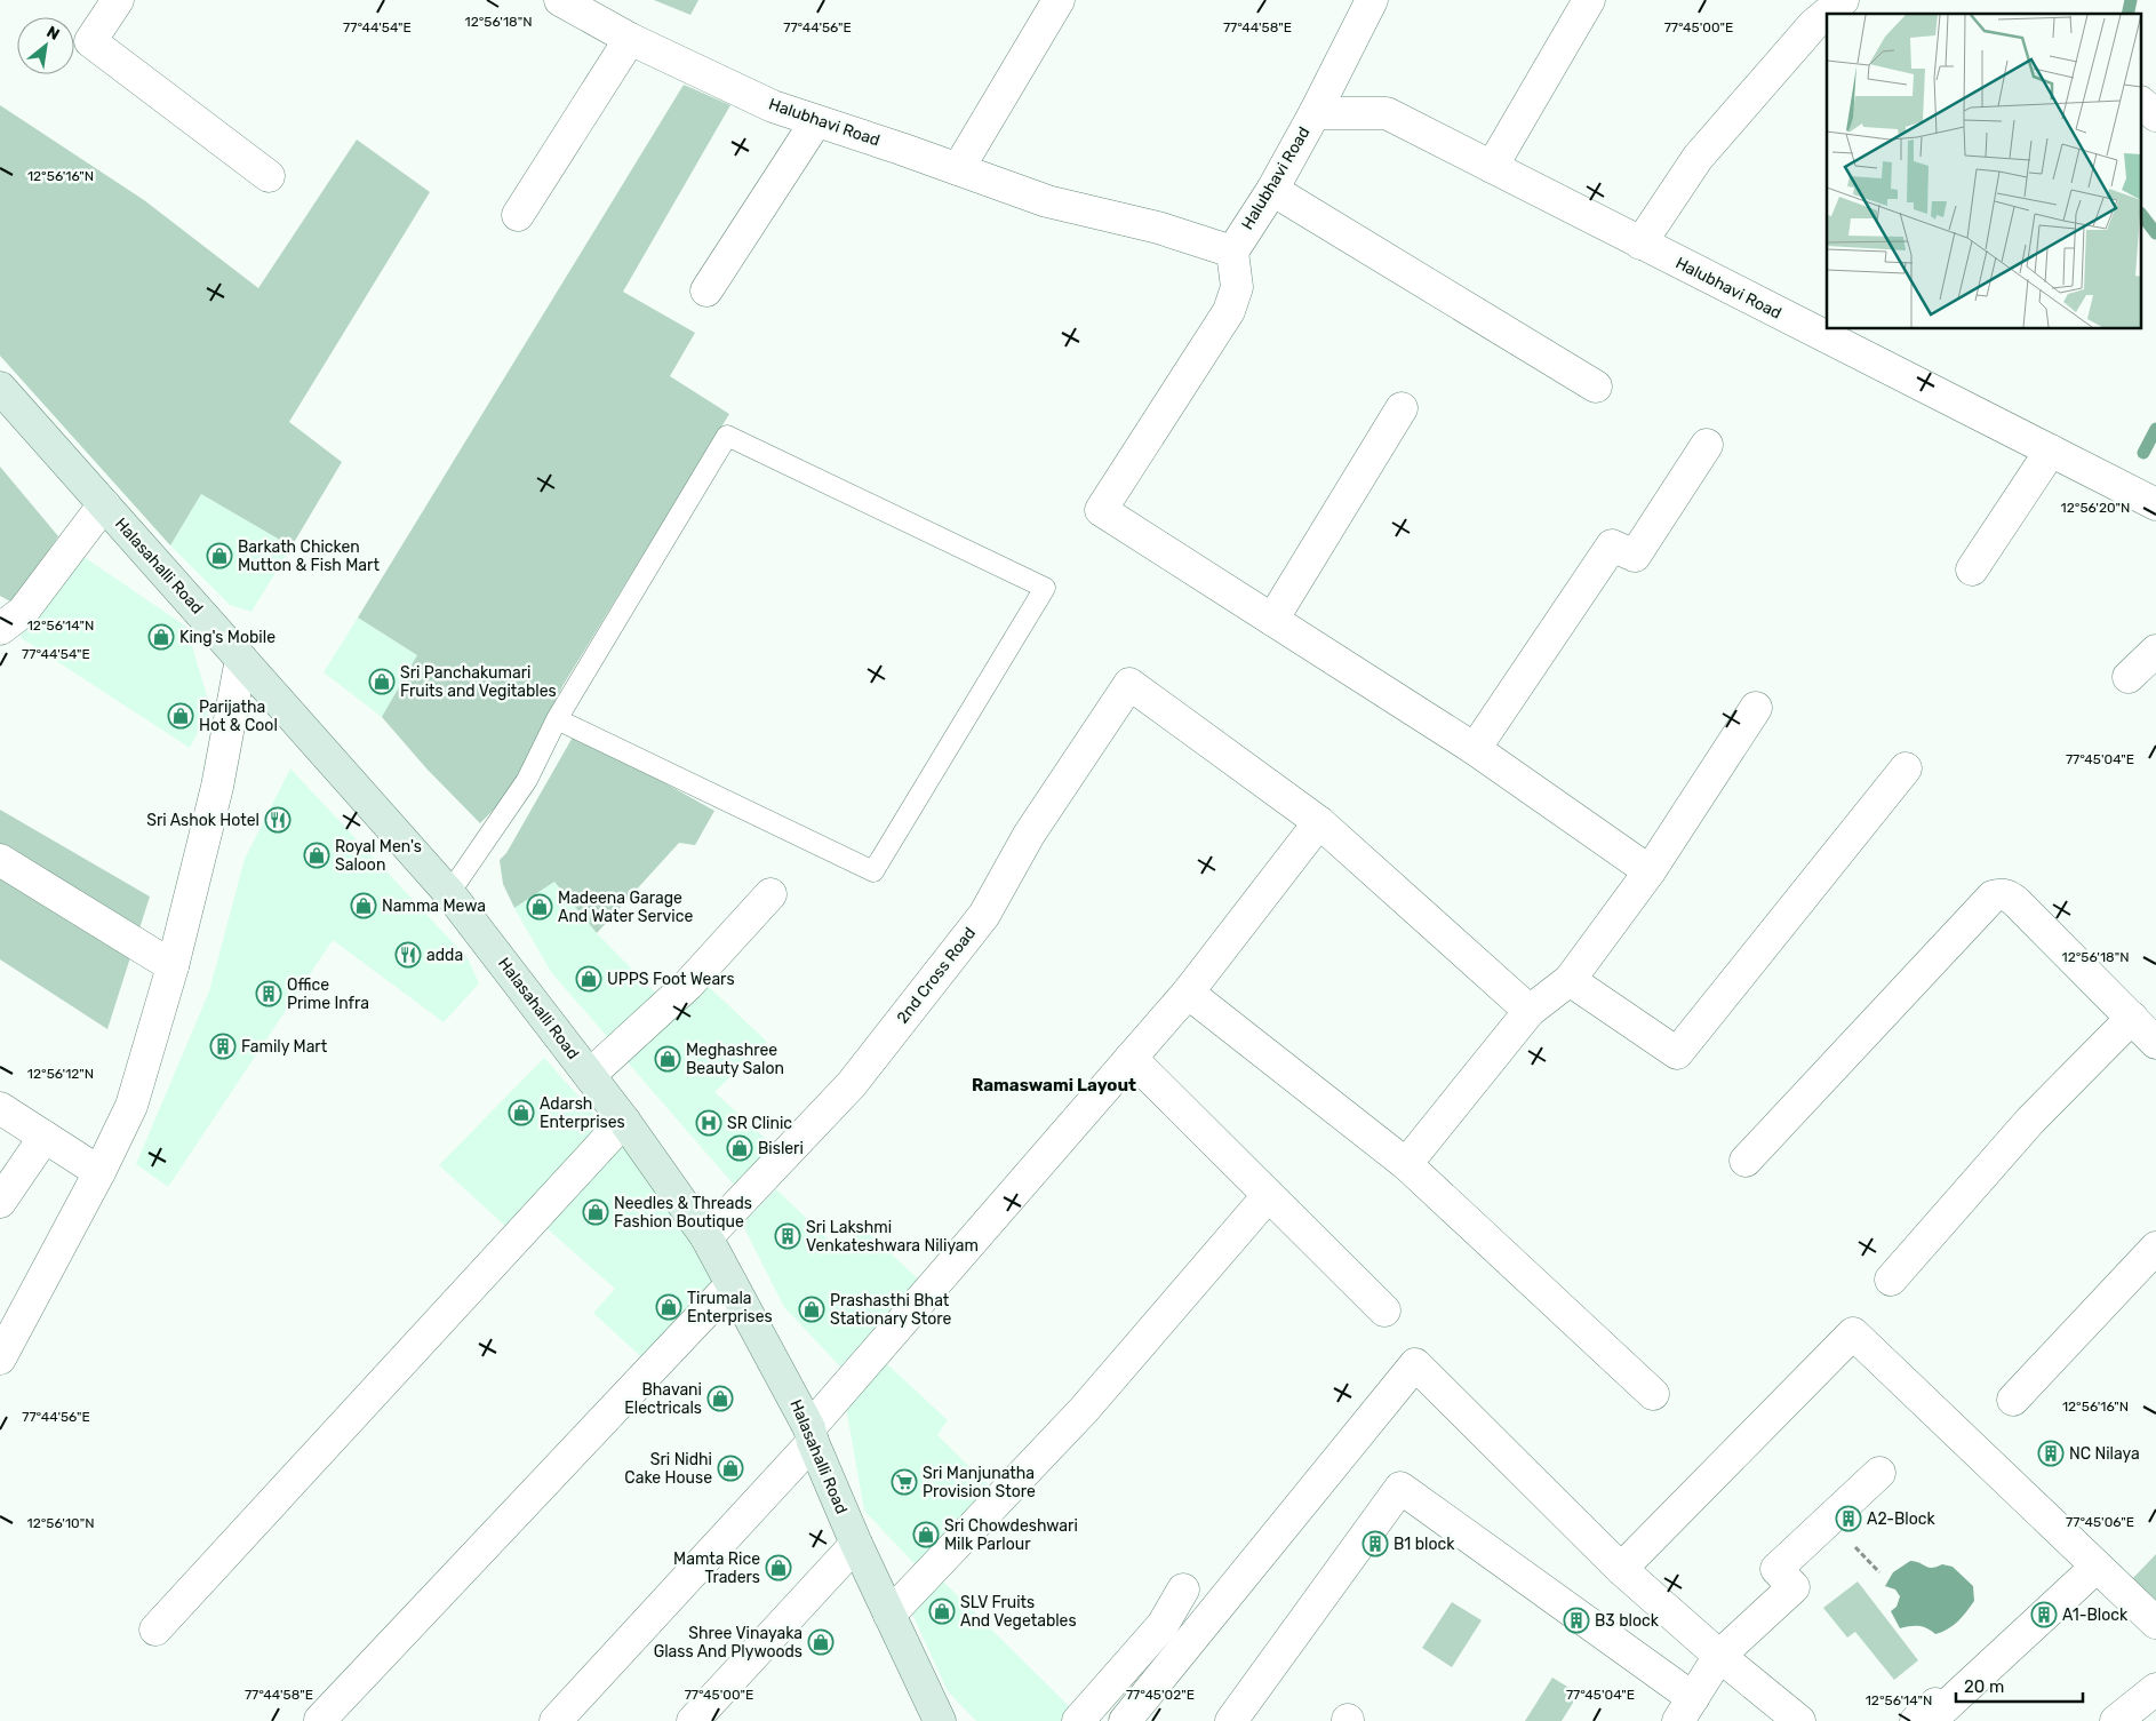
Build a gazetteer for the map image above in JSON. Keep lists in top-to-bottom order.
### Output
{
  "streets": {
    "main road": ["Halasahalli Road"],
    "street": ["Halubhavi Road", "2nd Cross Road"]
  },
  "crossings": [
    ["Halasahalli Road", "2nd Cross Road"]
  ],
  "districts": ["Ramaswami Layout"],
  "places": {
    "shop": [
      "Barkath Chicken Mutton & Fish Mart",
      "King's Mobile",
      "Sri Panchakumari Fruits and Vegitables",
      "Parijatha Hot & Cool",
      "Royal Men's Saloon",
      "Namma Mewa",
      "Madeena Garage And Water Service",
      "UPPS Foot Wears",
      "Meghashree Beauty Salon",
      "Adarsh Enterprises",
      "Bisleri",
      "Needles & Threads Fashion Boutique",
      "Tirumala Enterprises",
      "Prashasthi Bhat Stationary Store",
      "Bhavani Electricals",
      "Sri Nidhi Cake House",
      "Sri Chowdeshwari Milk Parlour",
      "Mamta Rice Traders",
      "SLV Fruits And Vegetables",
      "Shree Vinayaka Glass And Plywoods"
    ],
    "restaurant": ["Sri Ashok Hotel", "adda"],
    "building": [
      "Office Prime Infra",
      "Family Mart",
      "Sri Lakshmi Venkateshwara Niliyam",
      "NC Nilaya",
      "A2-Block",
      "B1 block",
      "A1-Block",
      "B3 block"
    ],
    "hospital": ["SR Clinic"],
    "supermarket": ["Sri Manjunatha Provision Store"]
  },
  "scale_bar": "20 m",
  "north": "top right",
  "coordinates": [
    "12°56'18\"N",
    "77°44'56\"E",
    "77°44'54\"E",
    "77°44'58\"E",
    "77°45'00\"E",
    "12°56'16\"N",
    "12°56'20\"N",
    "12°56'14\"N",
    "77°45'04\"E",
    "12°56'12\"N",
    "77°45'06\"E",
    "12°56'10\"N",
    "77°45'02\"E"
  ]
}
